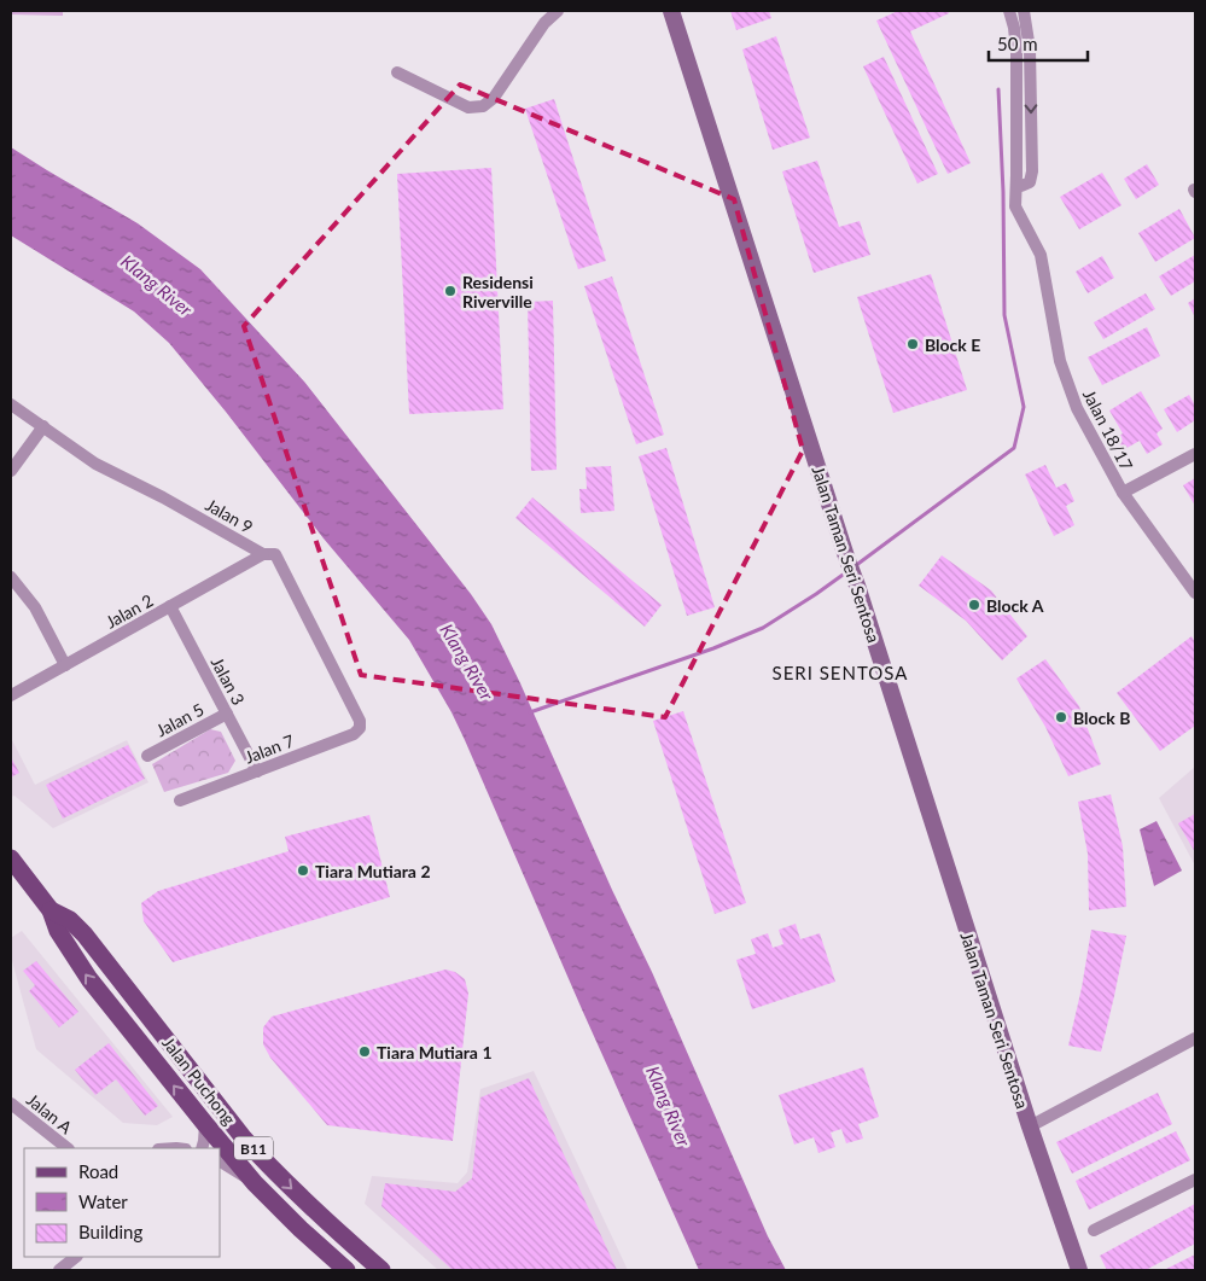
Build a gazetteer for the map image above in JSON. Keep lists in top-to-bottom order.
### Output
{
  "streets": {
    "main road": ["Jalan Taman Seri Sentosa", "Jalan Puchong", "B11"],
    "street": [
      "Jalan 18/17",
      "Jalan 9",
      "Jalan 2",
      "Jalan 3",
      "Jalan 5",
      "Jalan 7",
      "Jalan A"
    ]
  },
  "crossings": [
    ["Jalan 9", "Jalan 2"],
    ["Jalan 9", "Jalan 7"],
    ["Jalan 2", "Jalan 3"],
    ["Jalan 3", "Jalan 5"],
    ["Jalan 3", "Jalan 7"]
  ],
  "districts": ["SERI SENTOSA"],
  "water": ["Klang River"],
  "places": [
    "Residensi Riverville",
    "Block E",
    "Block A",
    "Block B",
    "Tiara Mutiara 2",
    "Tiara Mutiara 1"
  ],
  "legend": ["Road", "Water", "Building"],
  "scale_bar": "50 m"
}
